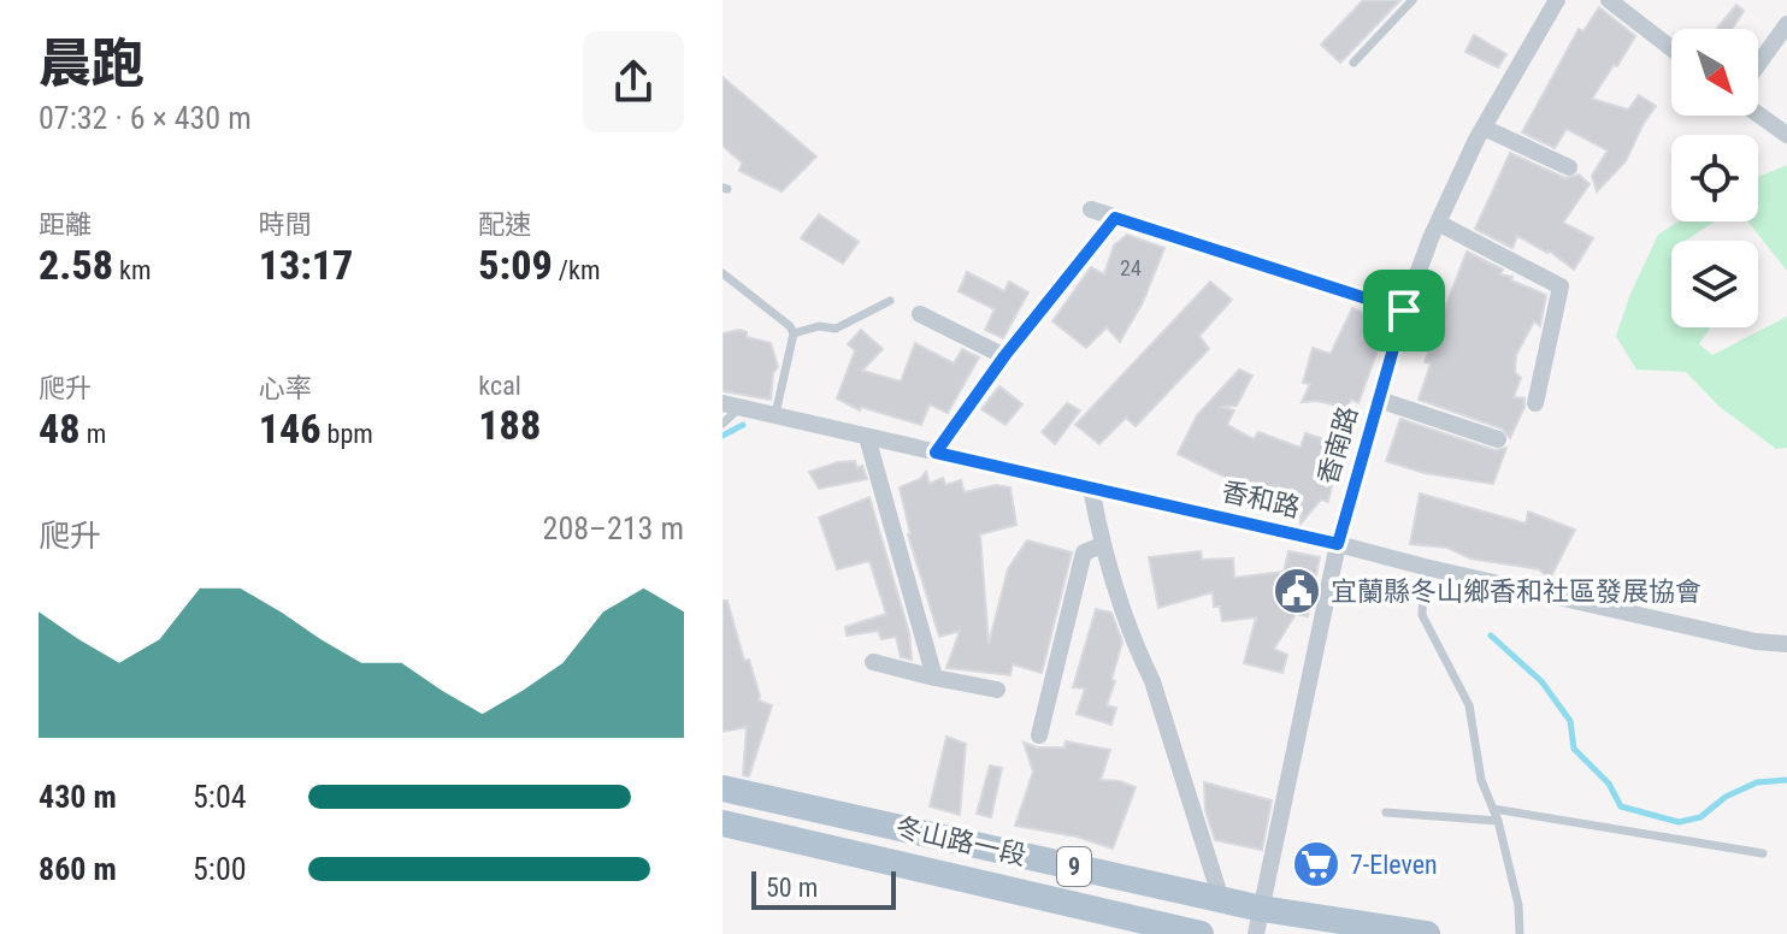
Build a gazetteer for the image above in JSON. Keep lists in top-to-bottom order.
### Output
{
  "streets": {
    "main road": ["冬山路一段", "9"],
    "street": ["香南路", "香和路"]
  },
  "crossings": [
    ["香南路", "香和路"],
    ["香南路", "冬山路一段"]
  ],
  "places": {
    "public building": ["宜蘭縣冬山鄉香和社區發展協會"],
    "supermarket": ["7-Eleven"]
  },
  "house_numbers": ["24"],
  "scale_bar": "50 m",
  "north": "bottom right",
  "page": {
    "heading": ["晨跑", "07:32 · 6 × 430 m"],
    "stats": [
      ["距離", "2.58 km"],
      ["時間", "13:17"],
      ["配速", "5:09 /km"],
      ["爬升", "48 m"],
      ["心率", "146 bpm"],
      ["kcal", "188"]
    ],
    "chart": ["爬升", "208–213 m"],
    "list": [
      {
        "name": "430 m",
        "note": "5:04"
      },
      {
        "name": "860 m",
        "note": "5:00"
      }
    ],
    "scale": "50 m"
  }
}
